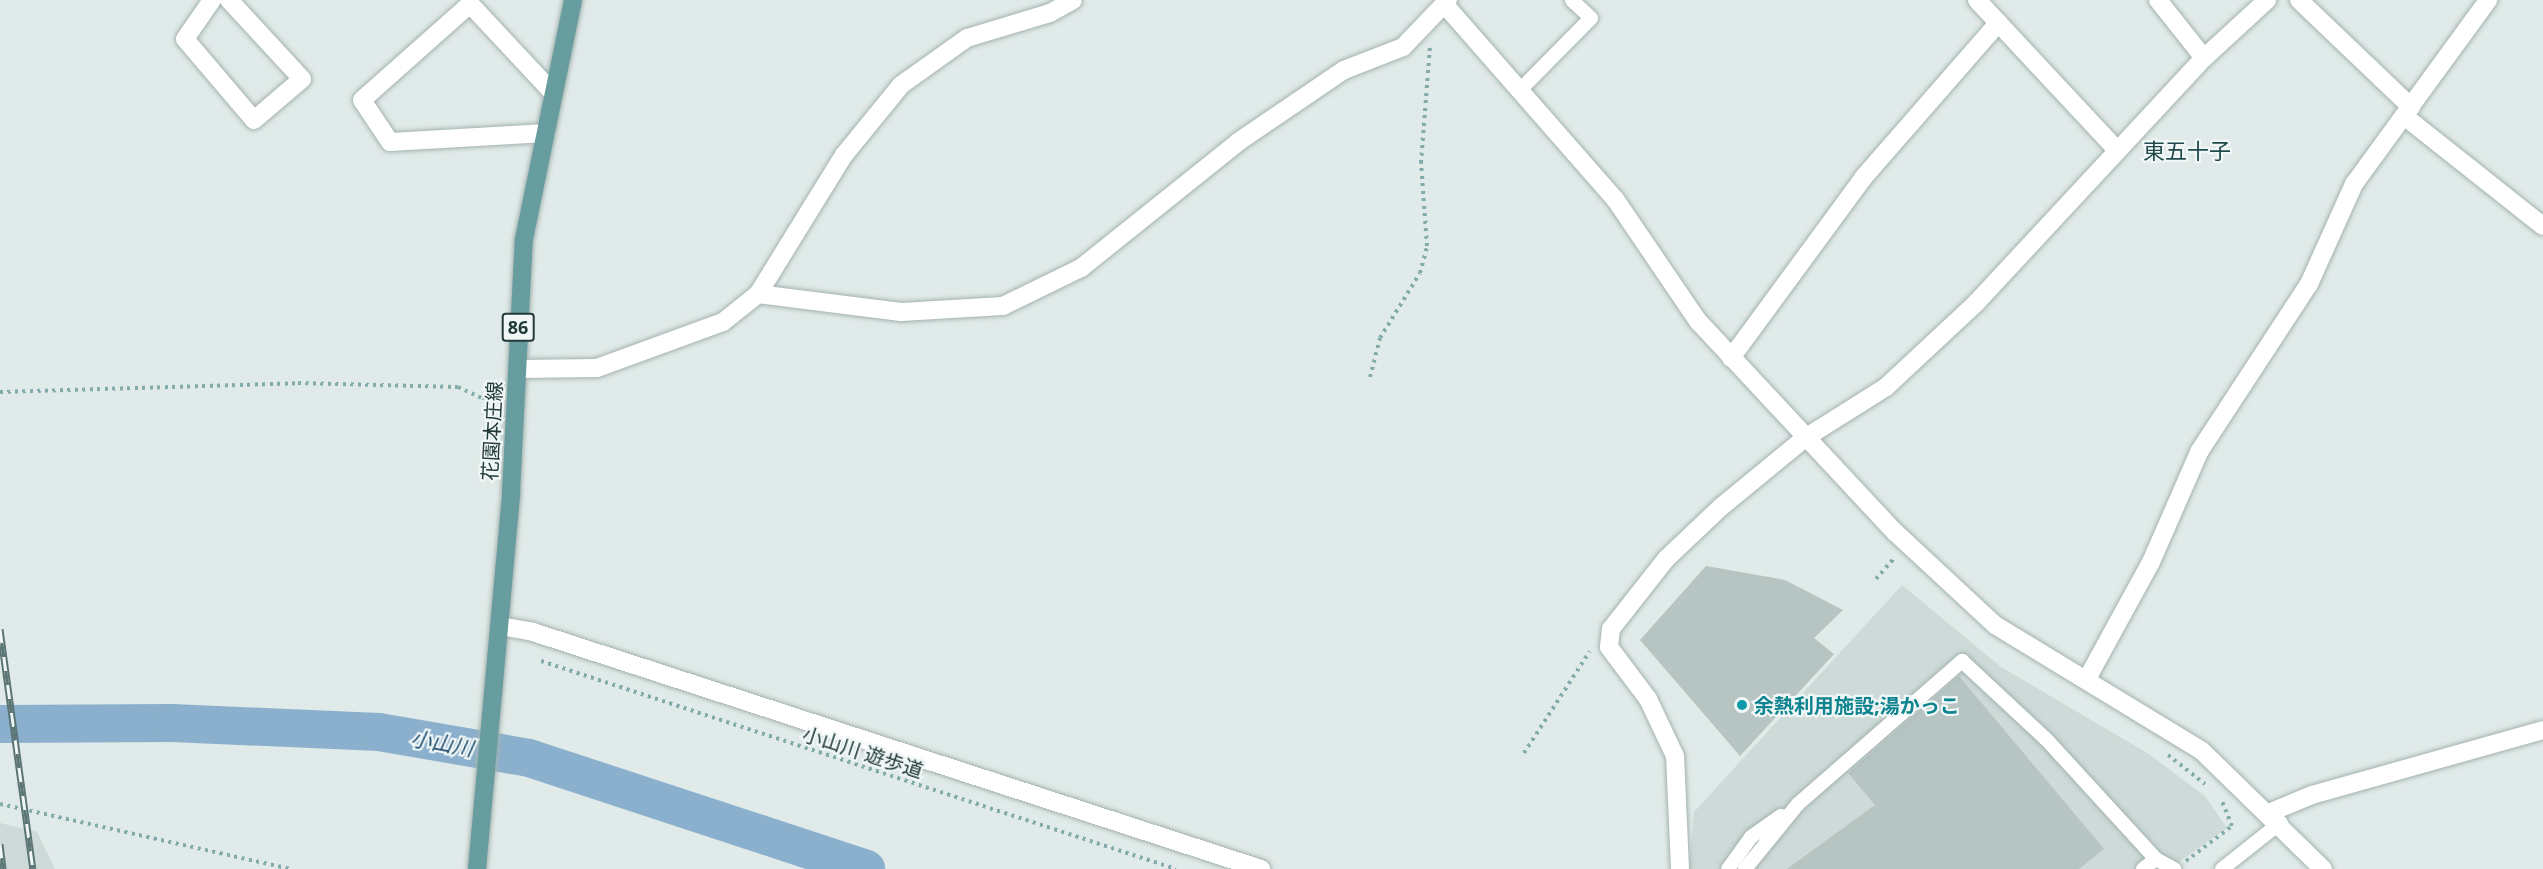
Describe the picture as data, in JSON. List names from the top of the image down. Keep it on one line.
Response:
{"streets":{"main road":["86","花園本庄線"],"path":["小山川 遊歩道"]},"districts":["東五十子"],"water":["小山川"],"places":["余熱利用施設;湯かっこ"]}
